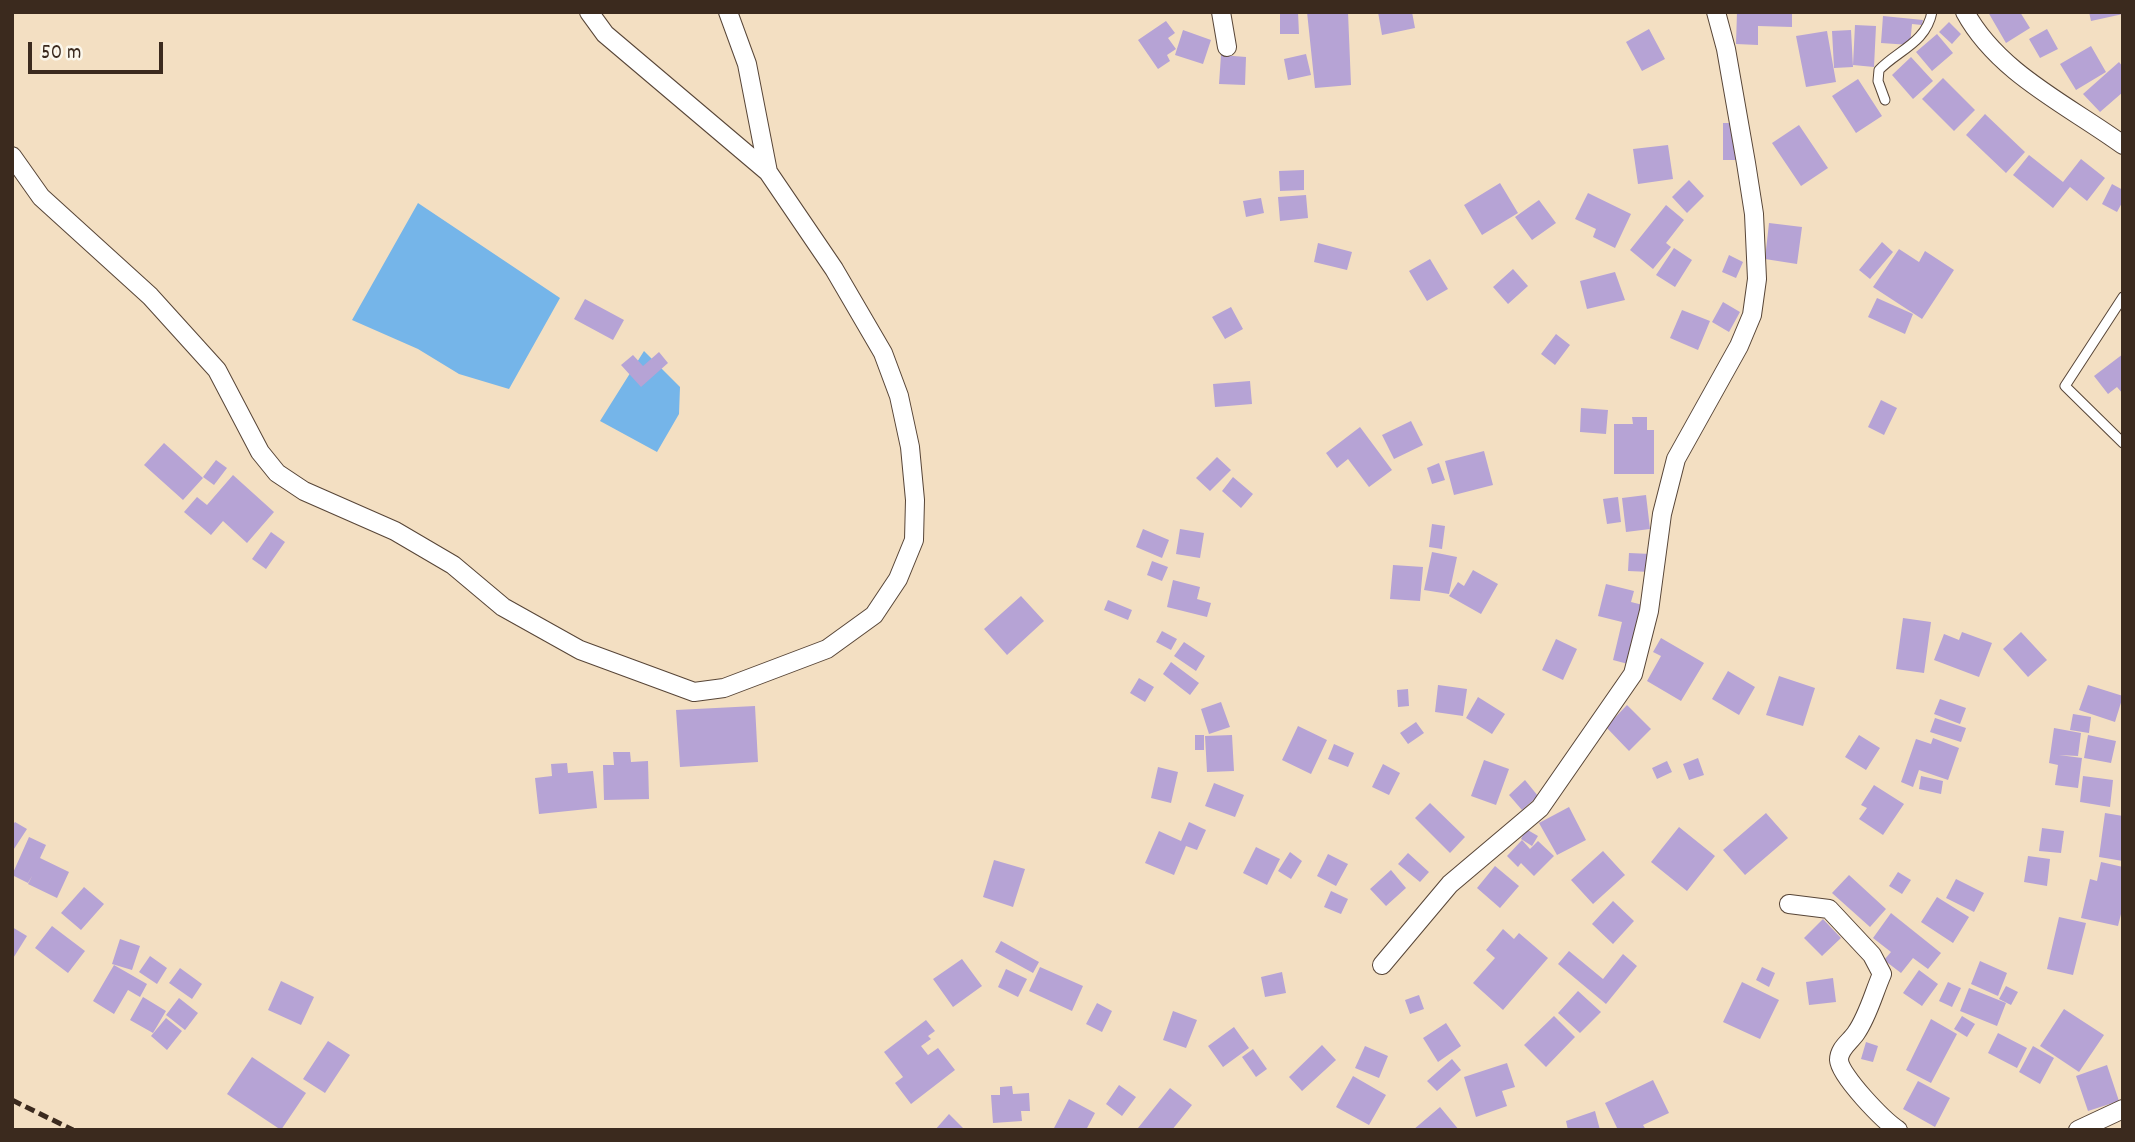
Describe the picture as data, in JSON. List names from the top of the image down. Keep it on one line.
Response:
{"scale_bar":"50 m"}
